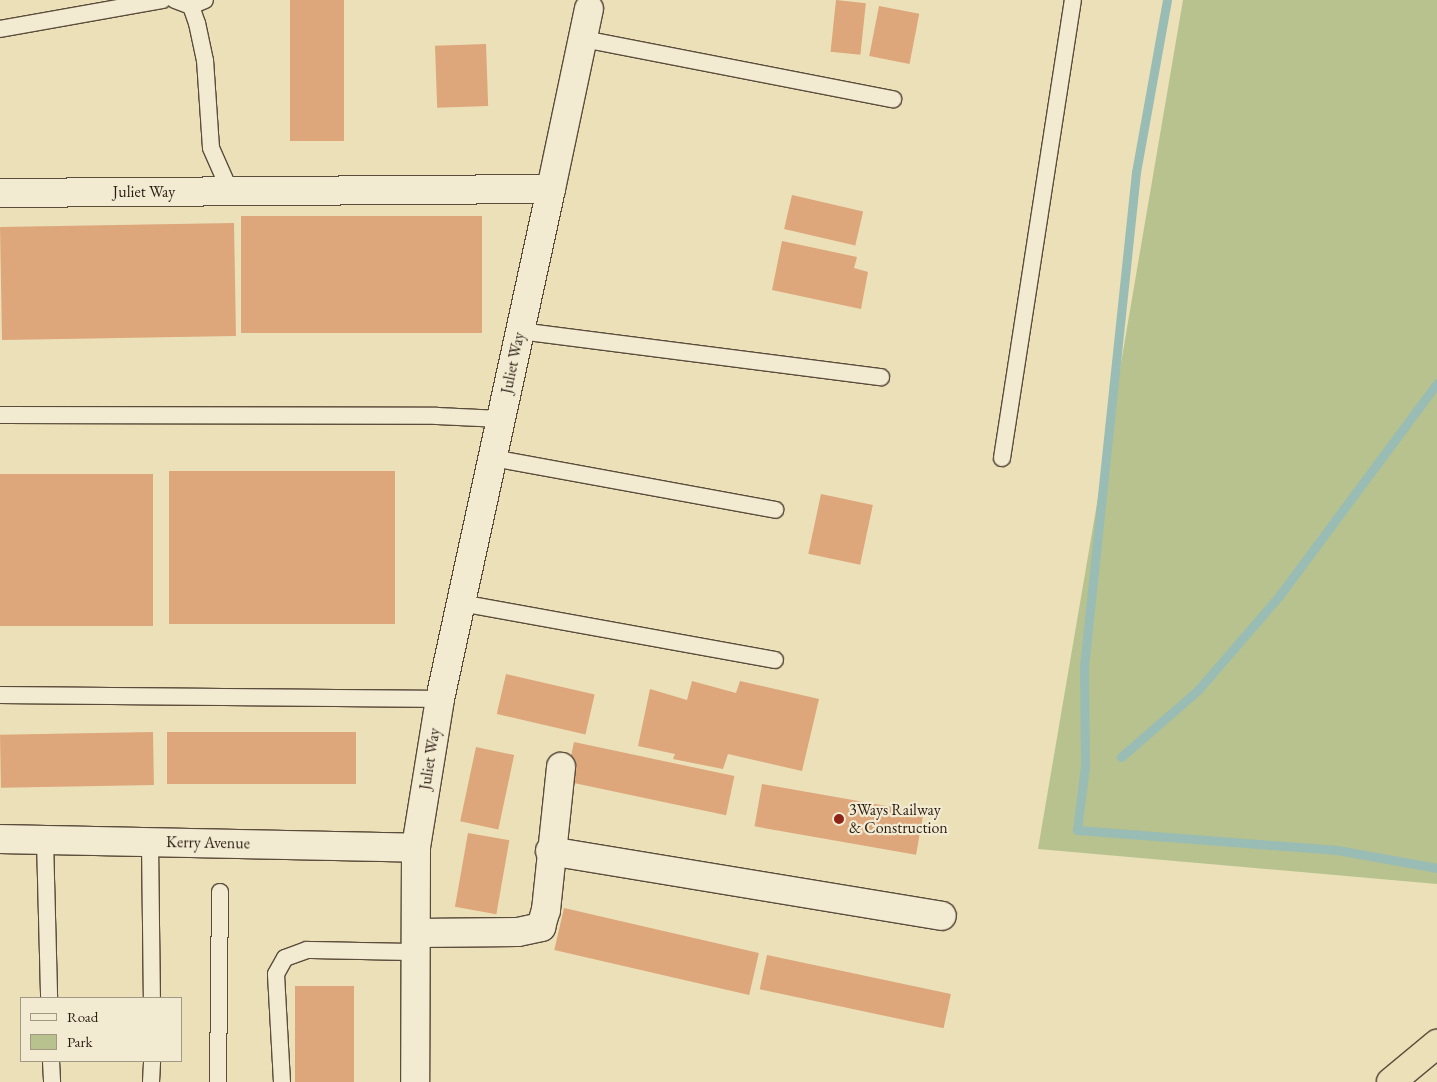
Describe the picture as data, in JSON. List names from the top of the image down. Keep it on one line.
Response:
{"streets":{"street":["Juliet Way","Kerry Avenue"]},"crossings":[["Juliet Way","Kerry Avenue"]],"places":["3Ways Railway & Construction"],"legend":["Road","Park"]}
